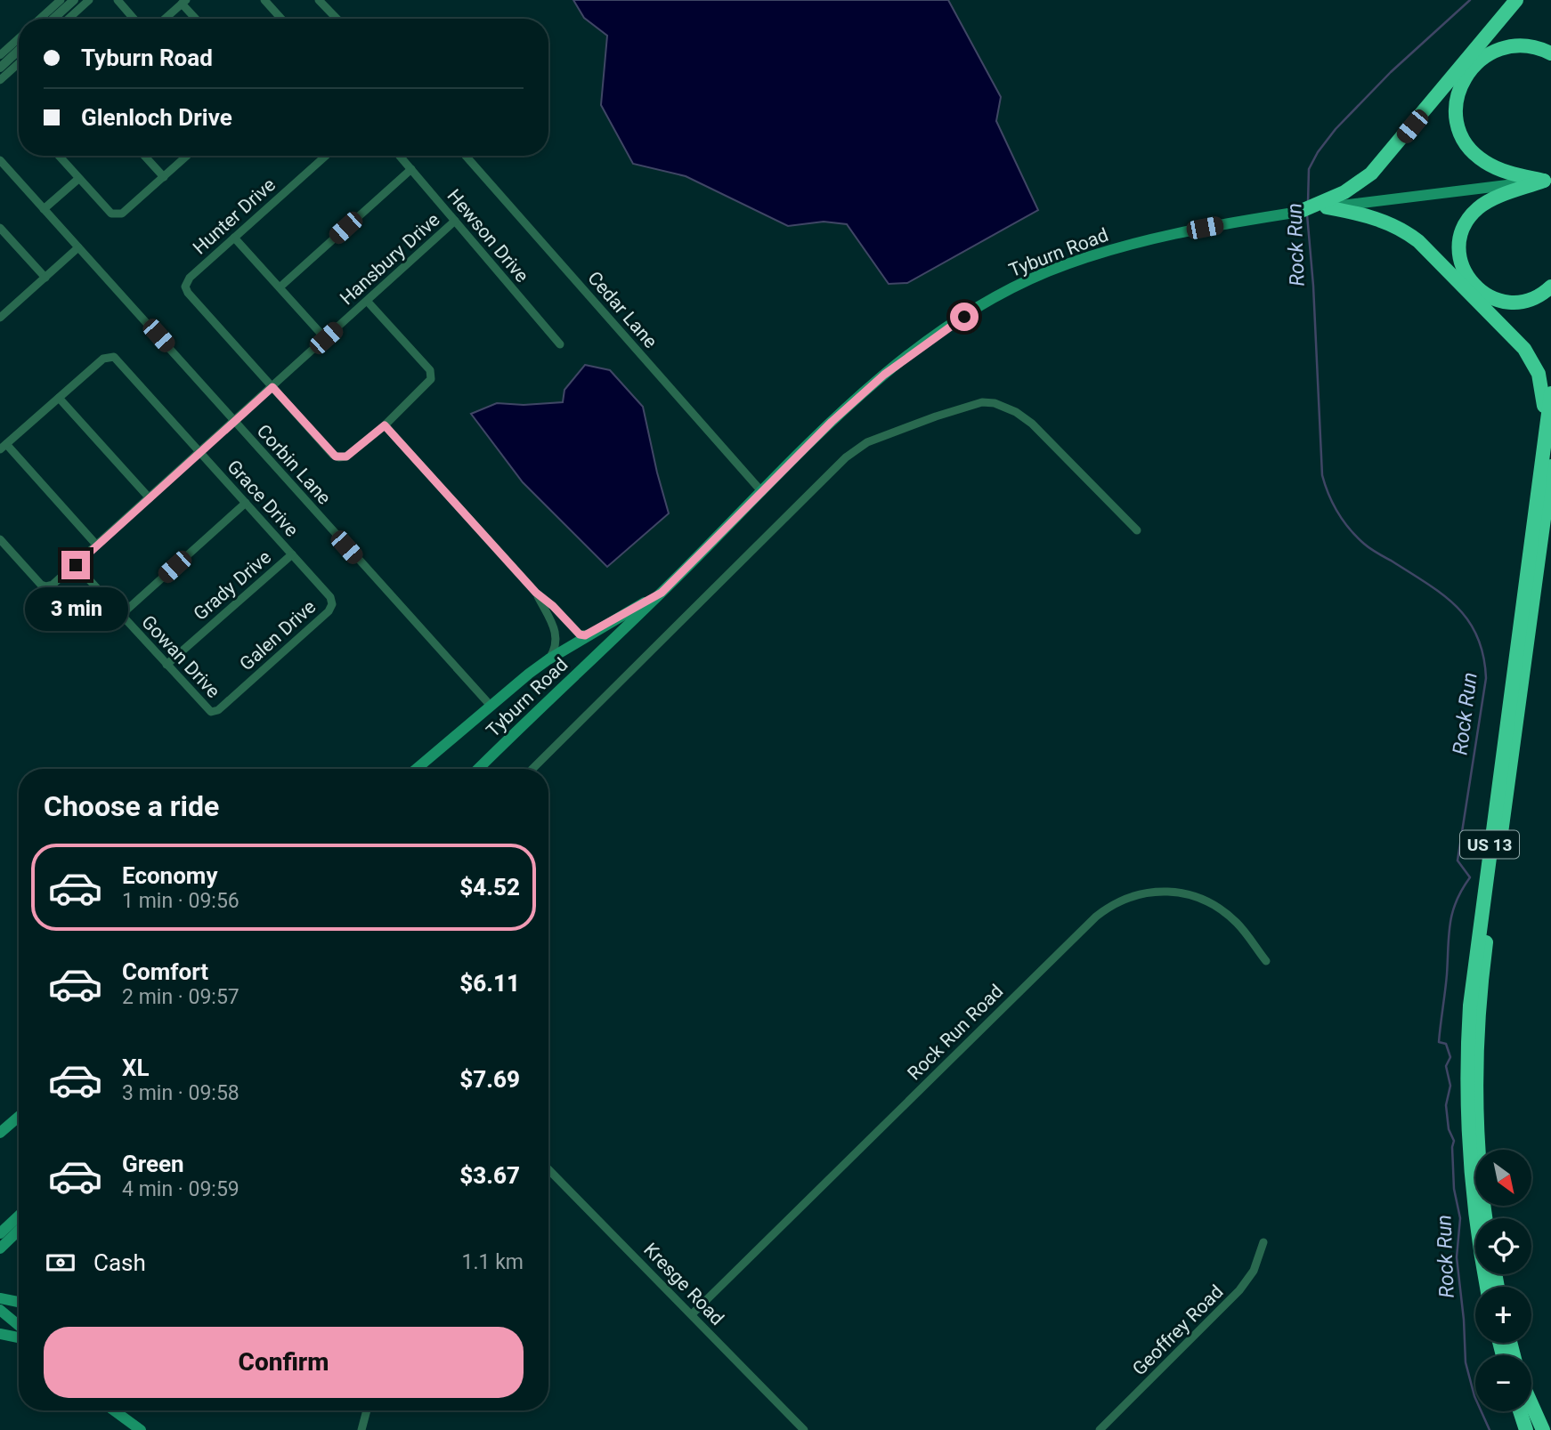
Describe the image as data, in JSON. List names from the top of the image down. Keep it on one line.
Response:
{"streets":{"highway":["US 13"],"main road":["Tyburn Road"],"street":["Hunter Drive","Hewson Drive","Hansbury Drive","Cedar Lane","Corbin Lane","Grace Drive","Grady Drive","Galen Drive","Gowan Drive","Rock Run Road","Kresge Road","Geoffrey Road"]},"crossings":[["Hunter Drive","Hansbury Drive"],["Hewson Drive","Hansbury Drive"],["Tyburn Road","Cedar Lane"],["Hansbury Drive","Corbin Lane"],["Hansbury Drive","Grace Drive"],["Hansbury Drive","Gowan Drive"],["Grace Drive","Grady Drive"],["Grace Drive","Galen Drive"],["Grady Drive","Gowan Drive"],["Galen Drive","Gowan Drive"],["Rock Run Road","Kresge Road"]],"water":["Rock Run"],"north":"bottom right","page":{"banner":["Tyburn Road","Glenloch Drive"],"bubble":"3 min","heading":"Choose a ride","list":[{"name":"Economy","note":"1 min · 09:56","value":"$4.52"},{"name":"Comfort","note":"2 min · 09:57","value":"$6.11"},{"name":"XL","note":"3 min · 09:58","value":"$7.69"},{"name":"Green","note":"4 min · 09:59","value":"$3.67"}],"map_buttons":["+","−"],"pay":["Cash","1.1 km"],"buttons":"Confirm"}}
